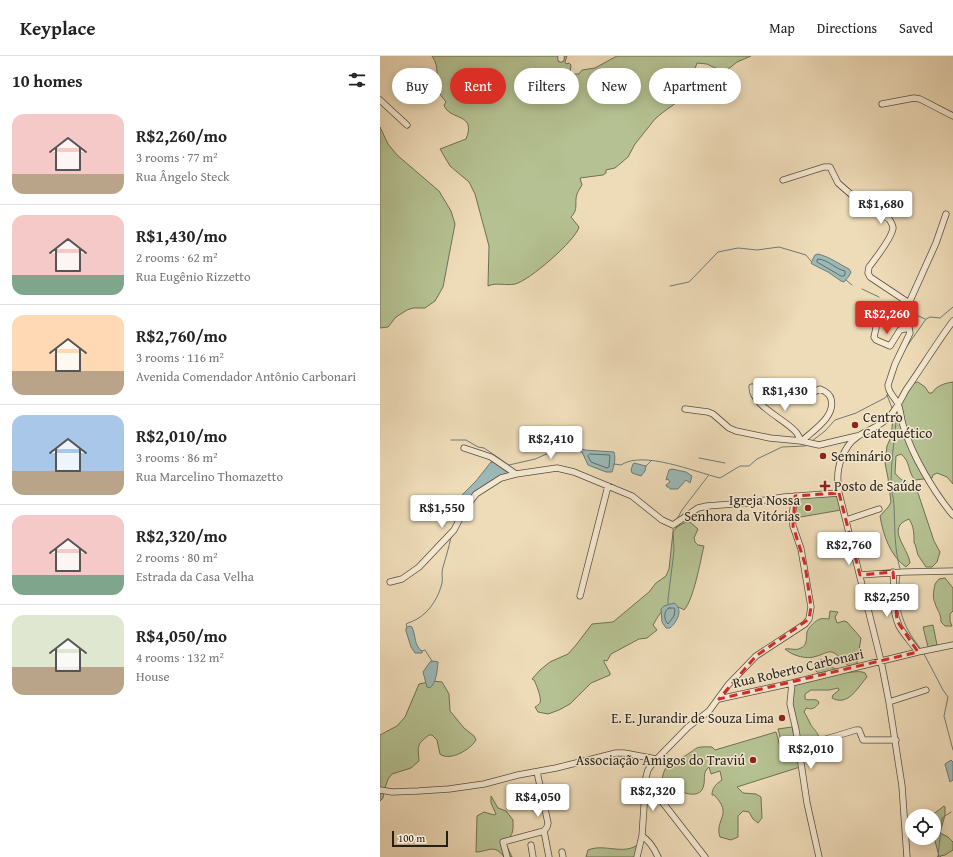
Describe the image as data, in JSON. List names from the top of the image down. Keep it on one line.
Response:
{"streets":{"street":["Rua Roberto Carbonari"]},"places":{"other":["Centro Catequético","Seminário","Igreja Nossa Senhora da Vitórias","E. E. Jurandir de Souza Lima","Associação Amigos do Traviú"],"health":["Posto de Saúde"]},"scale_bar":"100 m","page":{"header":"Keyplace","nav":["Map","Directions","Saved"],"heading":"10 homes","chip":["Buy","Rent","Filters","New","Apartment"],"list":[{"name":"R$2,260/mo","note":"3 rooms · 77 m² · Rua Ângelo Steck"},{"name":"R$1,430/mo","note":"2 rooms · 62 m² · Rua Eugênio Rizzetto"},{"name":"R$2,760/mo","note":"3 rooms · 116 m² · Avenida Comendador Antônio Carbonari"},{"name":"R$2,010/mo","note":"3 rooms · 86 m² · Rua Marcelino Thomazetto"},{"name":"R$2,320/mo","note":"2 rooms · 80 m² · Estrada da Casa Velha"},{"name":"R$4,050/mo","note":"4 rooms · 132 m² · House"}],"price":["R$1,680","R$2,260","R$1,430","R$2,410","R$1,550","R$2,760","R$2,250","R$2,010","R$2,320","R$4,050"],"scale":"100 m"}}
